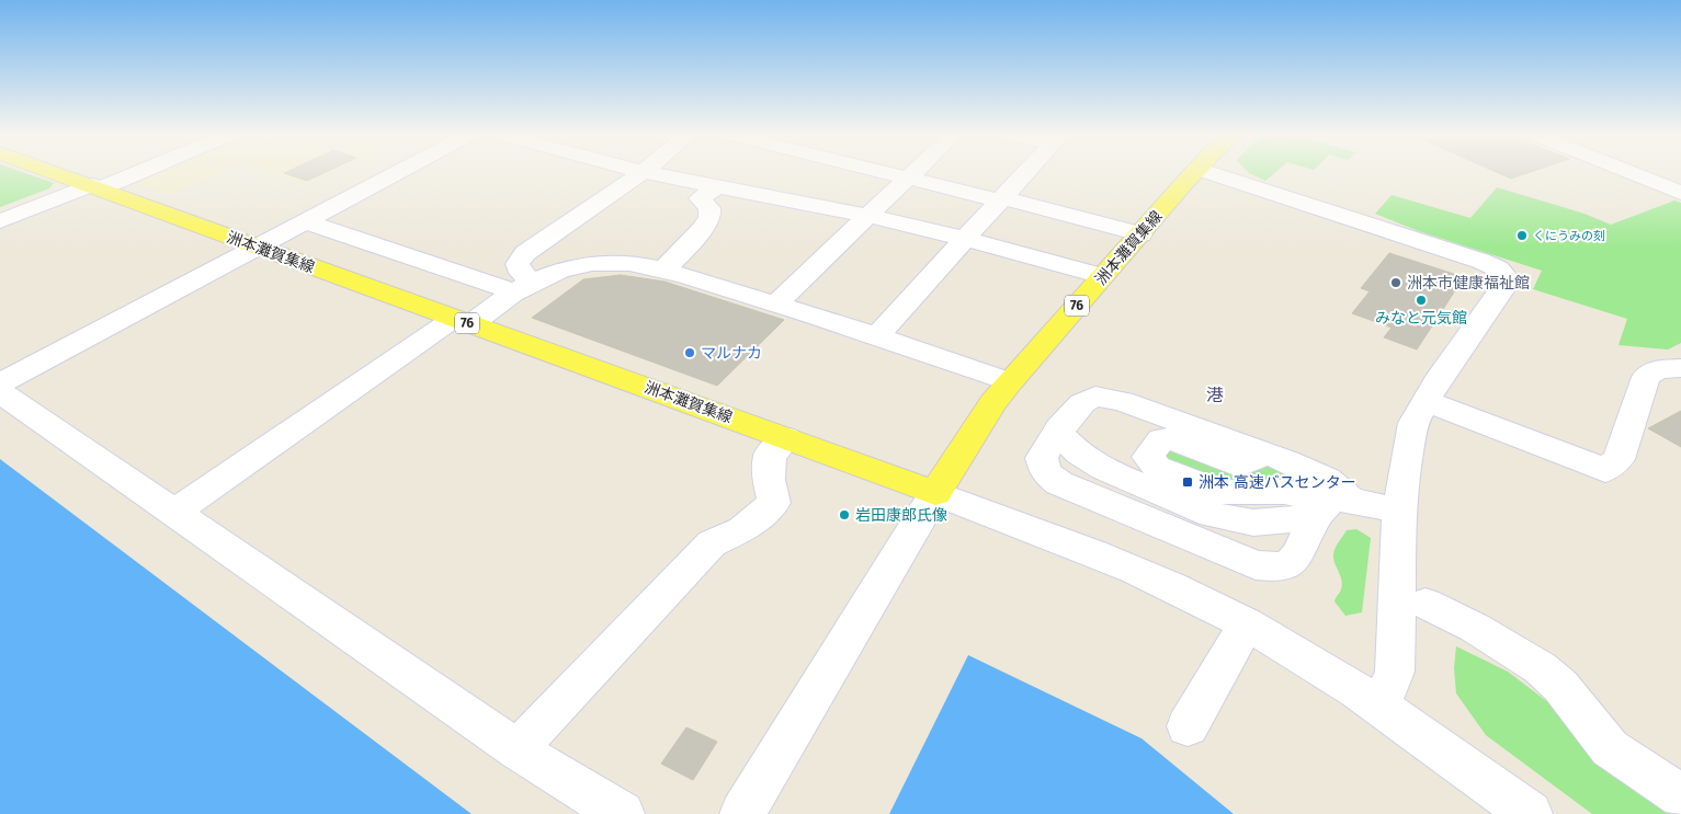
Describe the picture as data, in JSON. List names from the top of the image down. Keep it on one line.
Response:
{"streets":{"main road":["洲本灘賀集線","76"]},"districts":["港"],"places":{"other":["くにうみの刻","洲本市健康福祉館","みなと元気館","マルナカ","岩田康郎氏像"],"transit":["洲本 高速バスセンター"]}}
